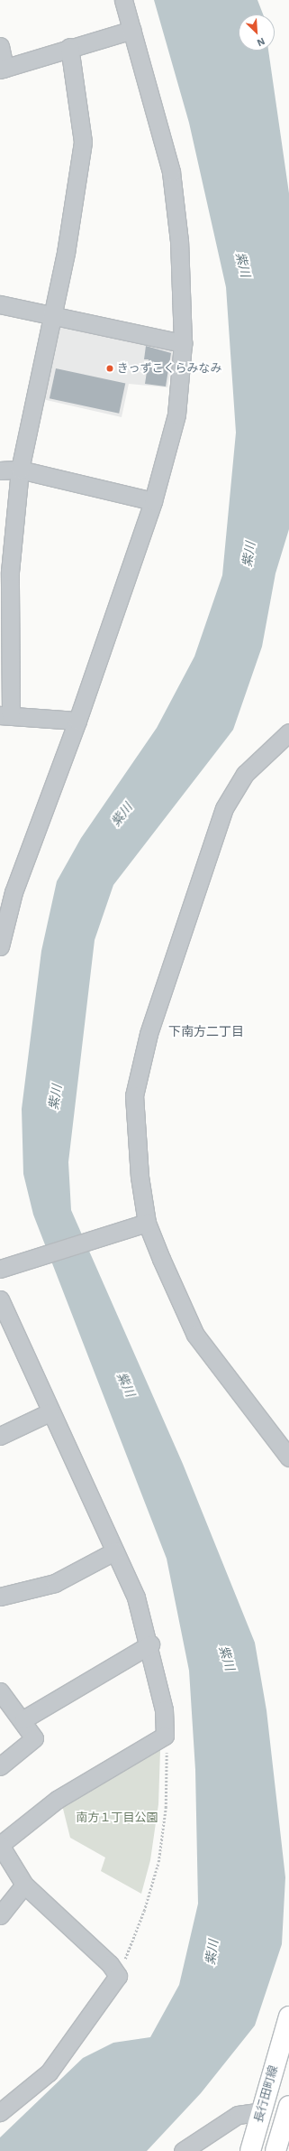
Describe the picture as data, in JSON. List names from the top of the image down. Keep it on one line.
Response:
{"streets":{"main road":["長行田町線"]},"districts":["下南方二丁目"],"water":["紫川"],"parks":["南方１丁目公園"],"places":["きっずこくらみなみ"],"north":"bottom right"}
